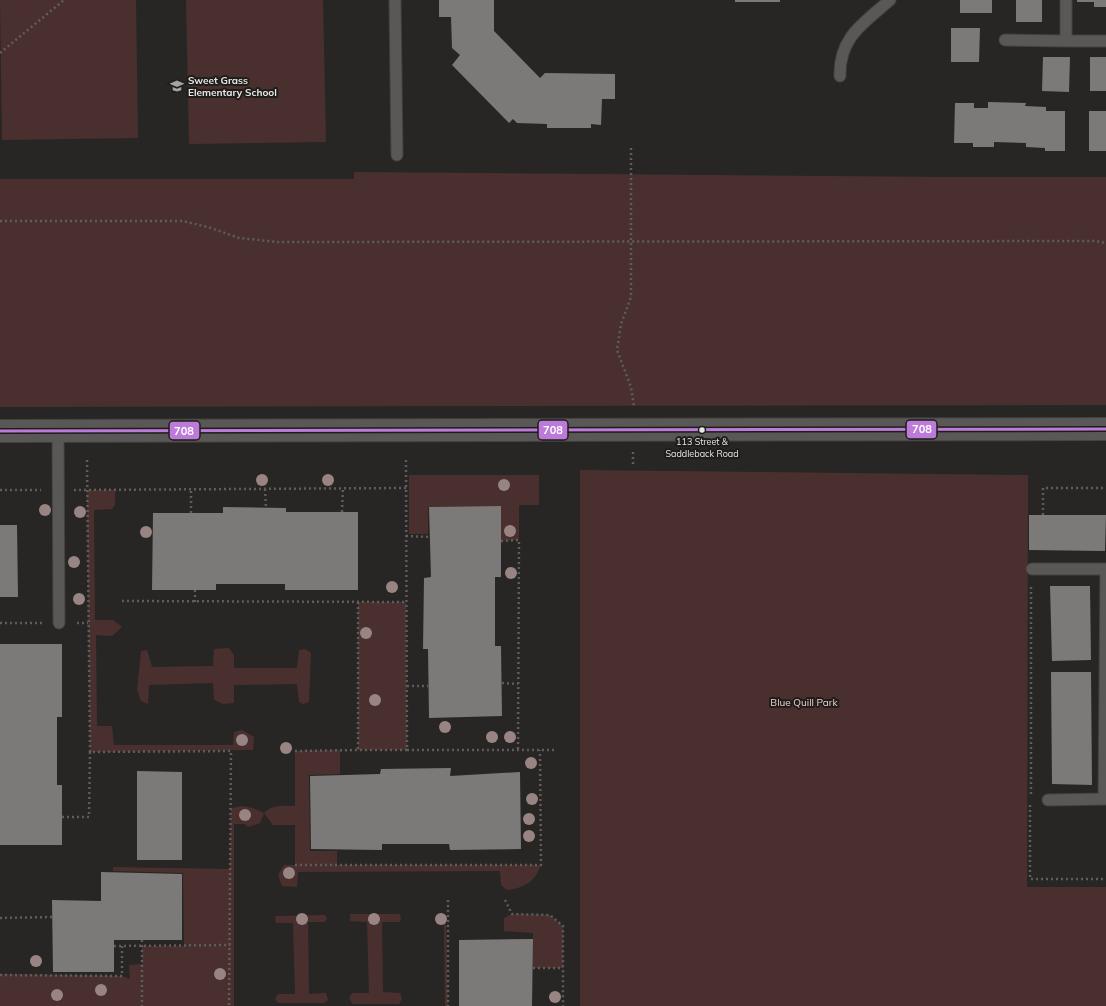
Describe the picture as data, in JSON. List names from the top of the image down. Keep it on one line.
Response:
{"parks":["Blue Quill Park"],"places":{"school or university":["Sweet Grass Elementary School"],"other":["113 Street & Saddleback Road"]},"lines":["transit line 708"]}
